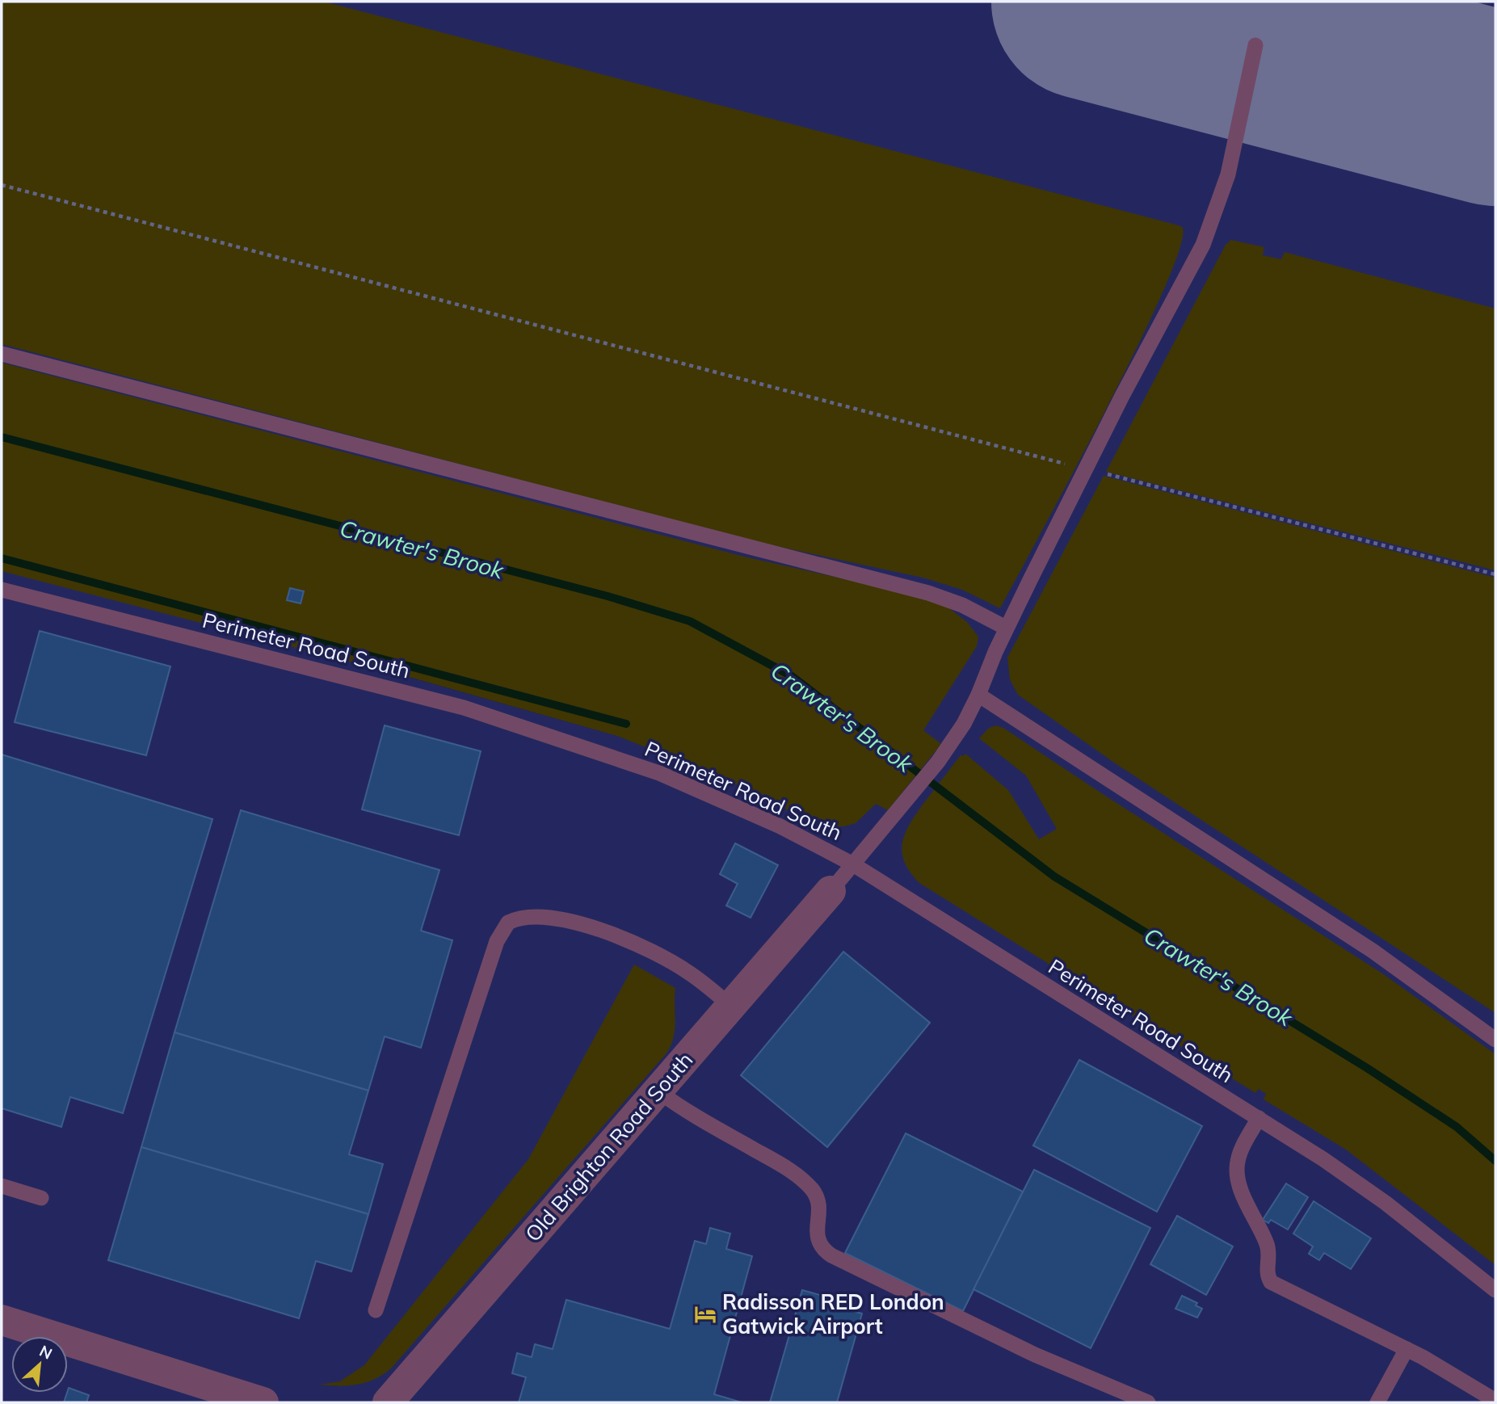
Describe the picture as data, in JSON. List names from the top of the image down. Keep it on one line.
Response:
{"streets":{"street":["Old Brighton Road South"],"lane":["Perimeter Road South"]},"water":["Crawter's Brook"],"places":{"hotel":["Radisson RED London Gatwick Airport"]},"north":"top right"}
